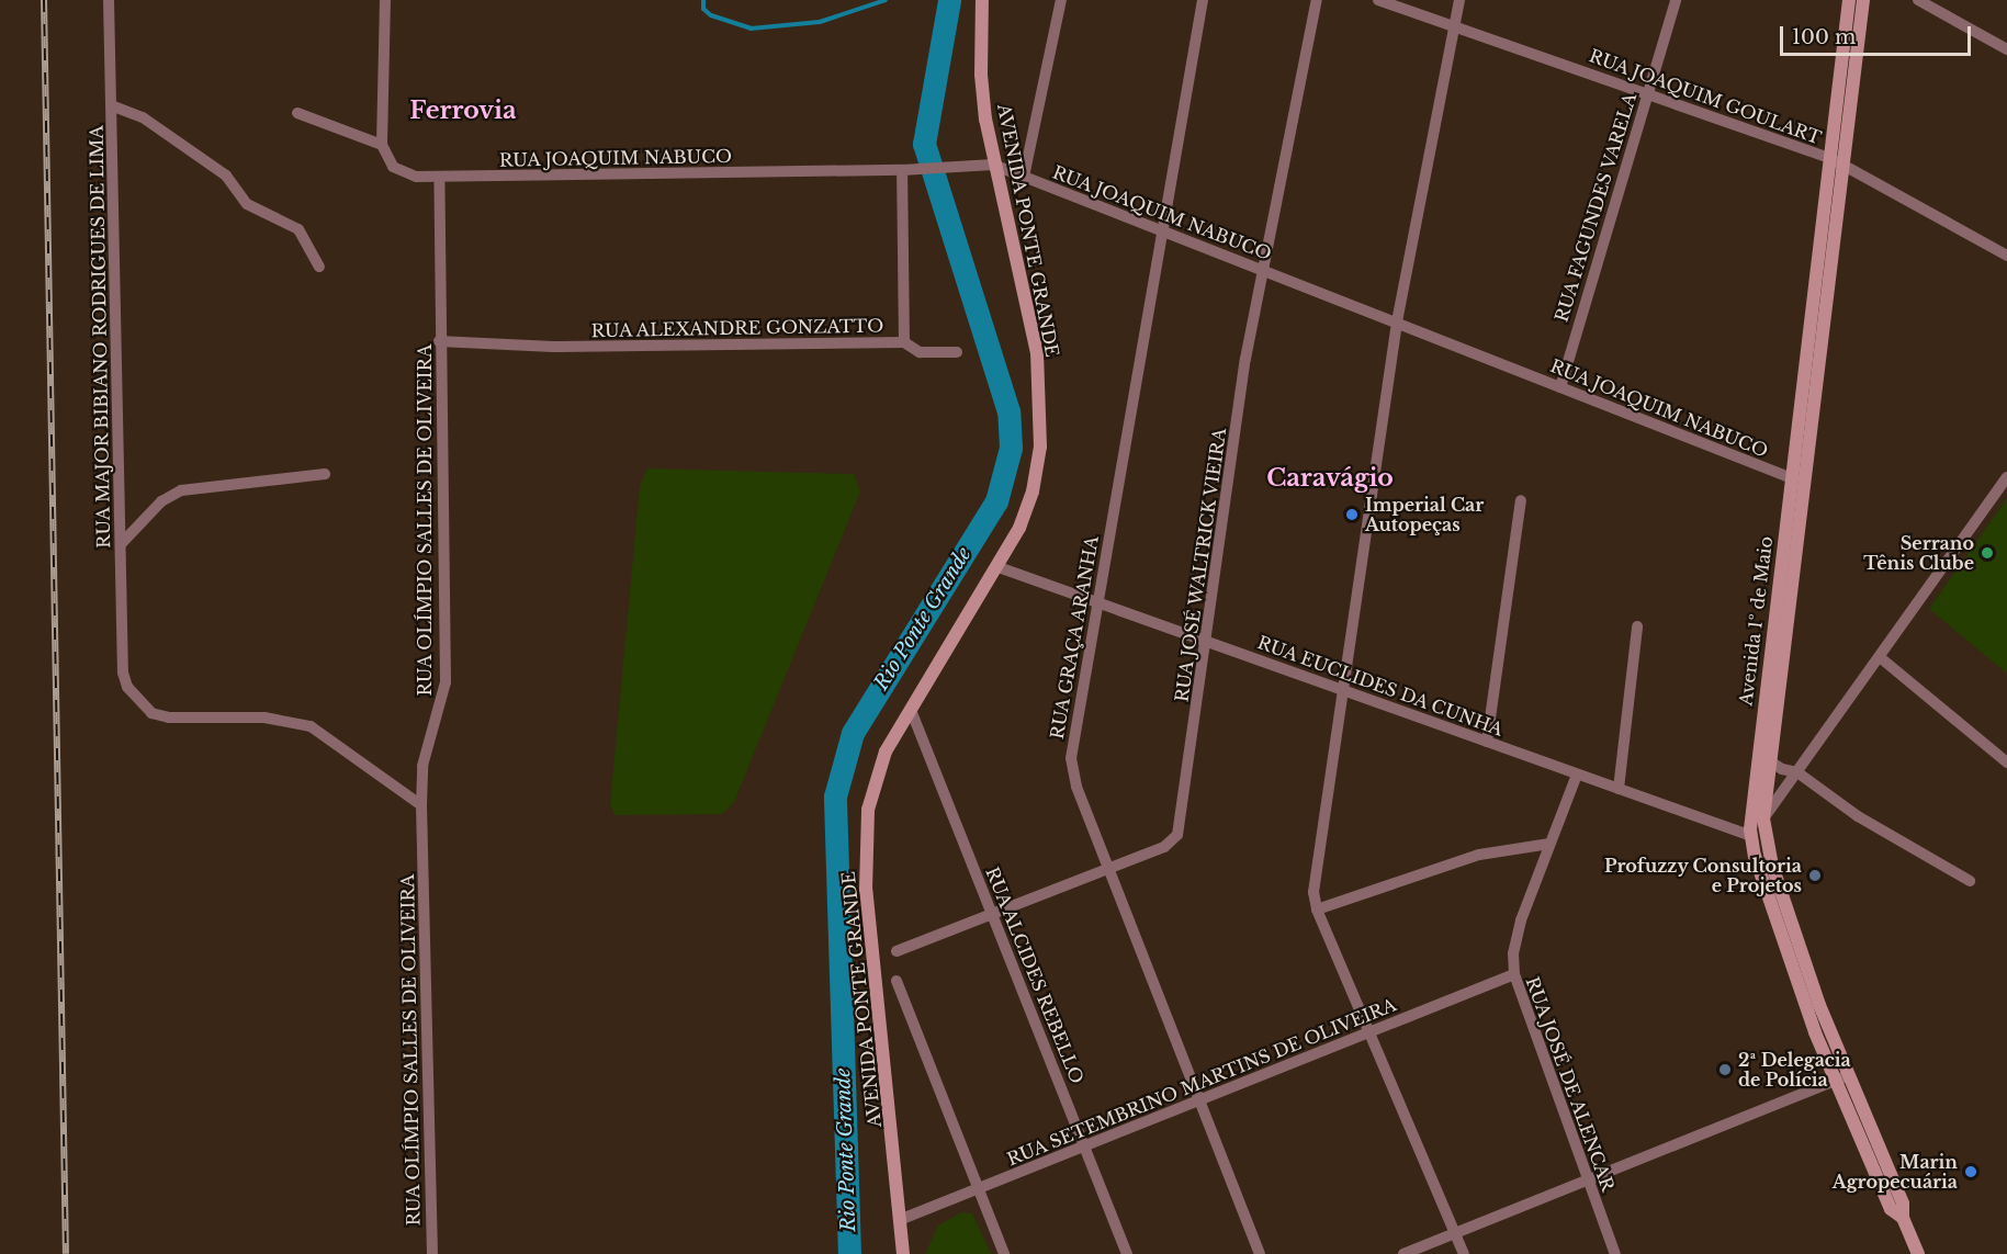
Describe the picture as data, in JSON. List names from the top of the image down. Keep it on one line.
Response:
{"streets":{"main road":["AVENIDA PONTE GRANDE","Avenida 1º de Maio"],"street":["RUA JOAQUIM GOULART","RUA JOAQUIM NABUCO","RUA FAGUNDES VARELA","RUA ALEXANDRE GONZATTO","RUA MAJOR BIBIANO RODRIGUES DE LIMA","RUA OLÍMPIO SALLES DE OLIVEIRA","RUA JOSÉ WALTRICK VIEIRA","RUA GRAÇA ARANHA","RUA EUCLIDES DA CUNHA","RUA ALCIDES REBELLO","RUA SETEMBRINO MARTINS DE OLIVEIRA","RUA JOSÉ DE ALENCAR"]},"crossings":[["RUA JOAQUIM GOULART","RUA FAGUNDES VARELA"],["RUA JOAQUIM GOULART","Avenida 1º de Maio"],["RUA JOAQUIM NABUCO","RUA FAGUNDES VARELA"],["RUA JOAQUIM NABUCO","AVENIDA PONTE GRANDE"],["RUA JOAQUIM NABUCO","RUA ALEXANDRE GONZATTO"],["RUA JOAQUIM NABUCO","RUA OLÍMPIO SALLES DE OLIVEIRA"],["RUA JOAQUIM NABUCO","RUA JOSÉ WALTRICK VIEIRA"],["RUA JOAQUIM NABUCO","Avenida 1º de Maio"],["RUA JOAQUIM NABUCO","RUA GRAÇA ARANHA"],["AVENIDA PONTE GRANDE","RUA EUCLIDES DA CUNHA"],["AVENIDA PONTE GRANDE","RUA ALCIDES REBELLO"],["AVENIDA PONTE GRANDE","RUA SETEMBRINO MARTINS DE OLIVEIRA"],["RUA ALEXANDRE GONZATTO","RUA OLÍMPIO SALLES DE OLIVEIRA"],["RUA MAJOR BIBIANO RODRIGUES DE LIMA","RUA OLÍMPIO SALLES DE OLIVEIRA"],["RUA JOSÉ WALTRICK VIEIRA","RUA GRAÇA ARANHA"],["RUA JOSÉ WALTRICK VIEIRA","RUA EUCLIDES DA CUNHA"],["RUA JOSÉ WALTRICK VIEIRA","RUA ALCIDES REBELLO"],["Avenida 1º de Maio","RUA EUCLIDES DA CUNHA"],["RUA GRAÇA ARANHA","RUA EUCLIDES DA CUNHA"],["RUA GRAÇA ARANHA","RUA SETEMBRINO MARTINS DE OLIVEIRA"],["RUA EUCLIDES DA CUNHA","RUA JOSÉ DE ALENCAR"],["RUA ALCIDES REBELLO","RUA SETEMBRINO MARTINS DE OLIVEIRA"],["RUA SETEMBRINO MARTINS DE OLIVEIRA","RUA JOSÉ DE ALENCAR"]],"districts":["Ferrovia","Caravágio"],"water":["Rio Ponte Grande"],"places":["Imperial Car Autopeças","Serrano Tênis Clube","Profuzzy Consultoria e Projetos","2ª Delegacia de Polícia","Marin Agropecuária"],"scale_bar":"100 m"}
